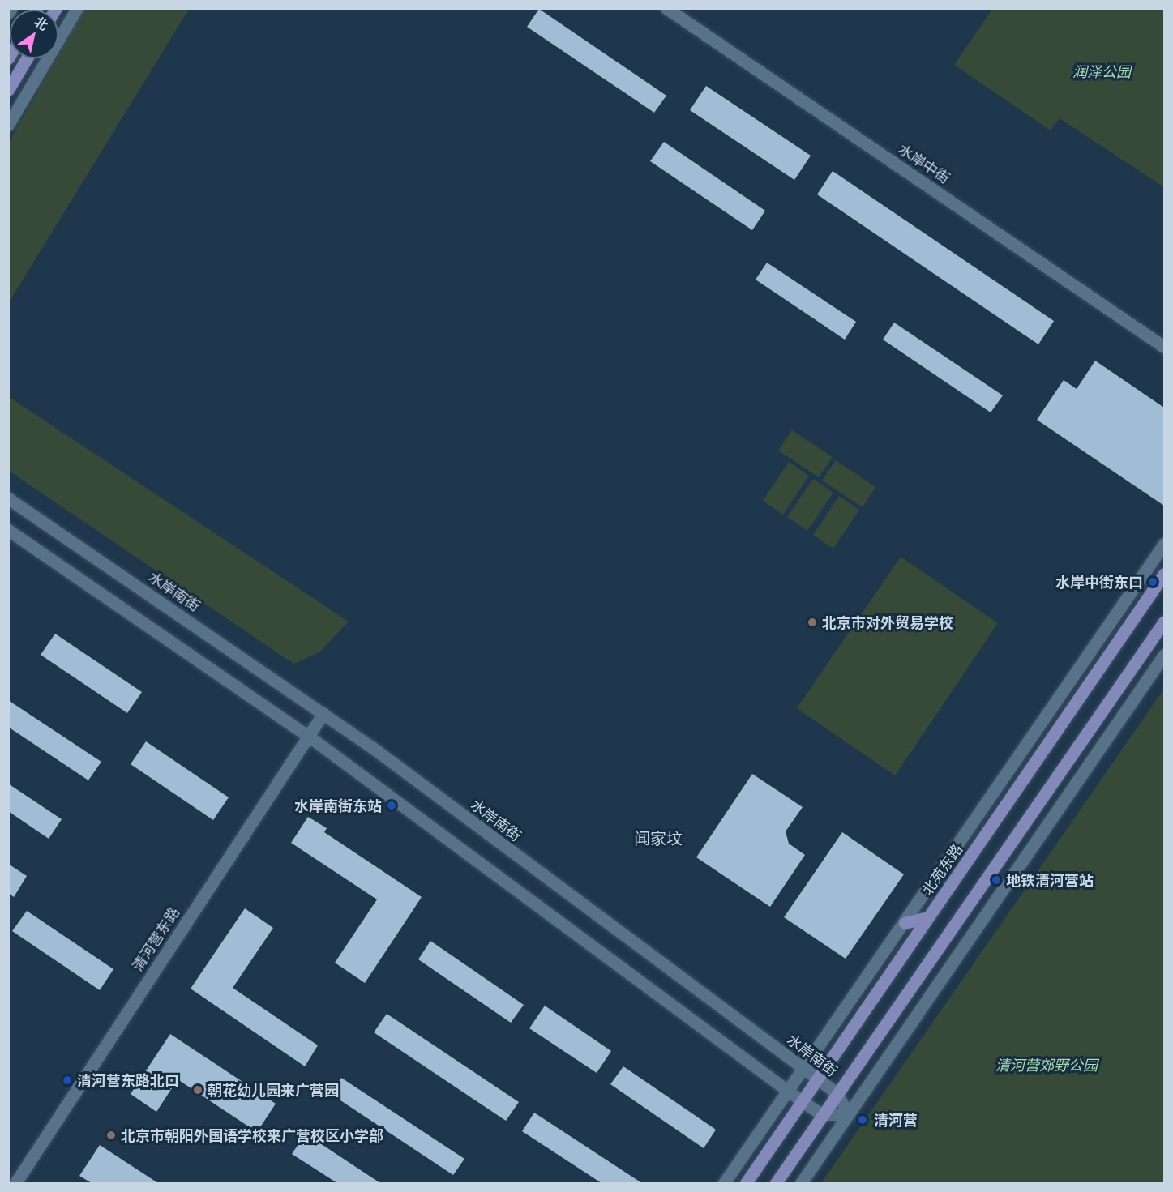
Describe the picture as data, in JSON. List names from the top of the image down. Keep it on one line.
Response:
{"streets":{"main road":["北苑东路"],"street":["水岸中街","水岸南街","清河营东路"]},"crossings":[["水岸南街","北苑东路"],["水岸南街","清河营东路"]],"districts":["闻家坟"],"parks":["润泽公园","清河营郊野公园"],"places":["水岸中街东口","北京市对外贸易学校","水岸南街东站","地铁清河营站","清河营东路北口","朝花幼儿园来广营园","清河营","北京市朝阳外国语学校来广营校区小学部"],"north":"top right"}
